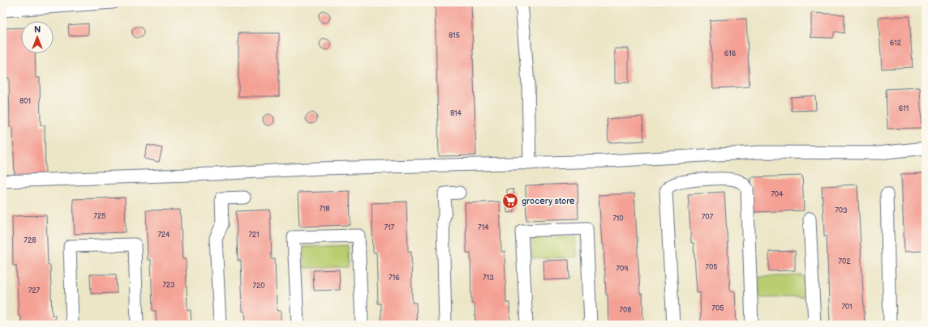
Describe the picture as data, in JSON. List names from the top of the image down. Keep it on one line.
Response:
{"places":{"supermarket":["grocery store"]},"house_numbers":["815","612","616","801","611","814","704","718","703","725","707","710","717","714","724","721","728","702","705","709","716","713","723","720","727","701","705","708"],"north":"top"}
